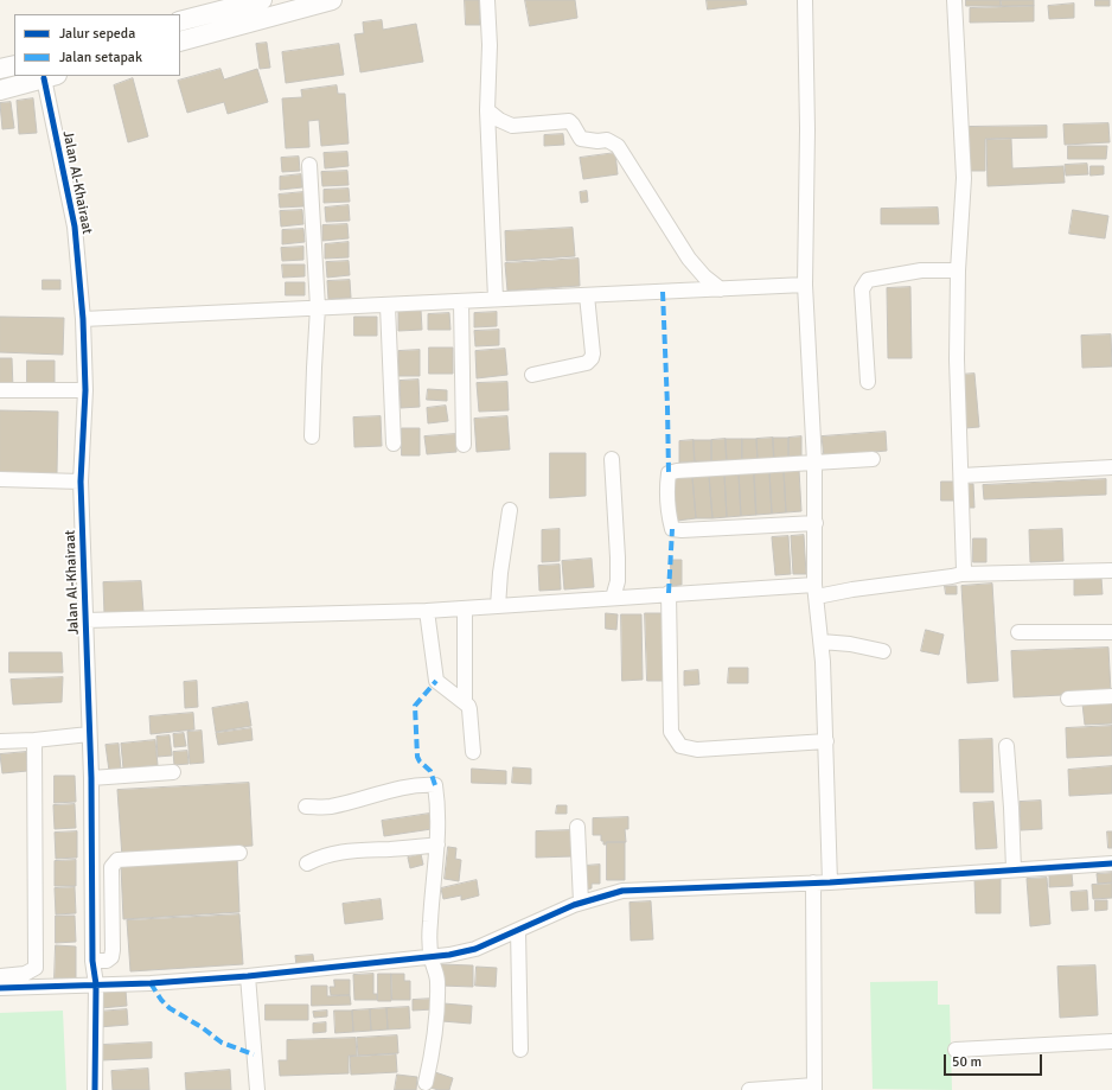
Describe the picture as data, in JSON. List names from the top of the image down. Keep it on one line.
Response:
{"streets":{"street":["Jalan Al-Khairaat"]},"legend":["Jalur sepeda","Jalan setapak"],"scale_bar":"50 m"}
